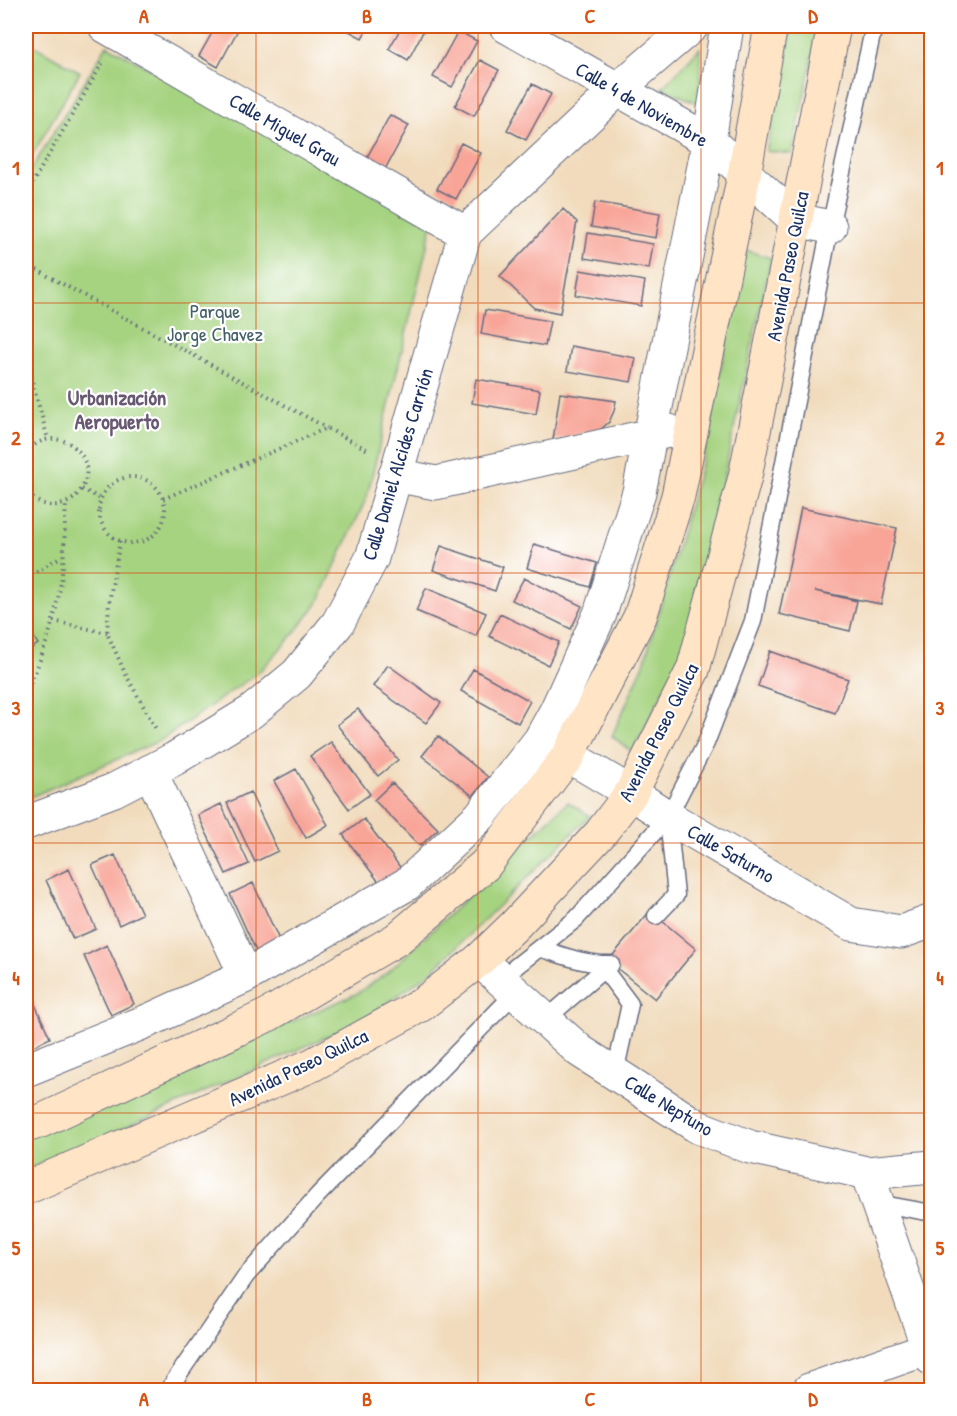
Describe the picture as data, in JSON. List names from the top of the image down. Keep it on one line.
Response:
{"streets":{"main road":["Avenida Paseo Quilca"],"street":["Calle 4 de Noviembre","Calle Miguel Grau","Calle Daniel Alcides Carrión","Calle Saturno","Calle Neptuno"]},"crossings":[["Calle 4 de Noviembre","Avenida Paseo Quilca"],["Calle Miguel Grau","Calle Daniel Alcides Carrión"],["Avenida Paseo Quilca","Calle Saturno"],["Avenida Paseo Quilca","Calle Neptuno"]],"districts":["Urbanización Aeropuerto"],"parks":["Parque Jorge Chavez"],"grid":{"columns":["A","B","C","D"],"rows":["1","2","3","4","5"]}}
